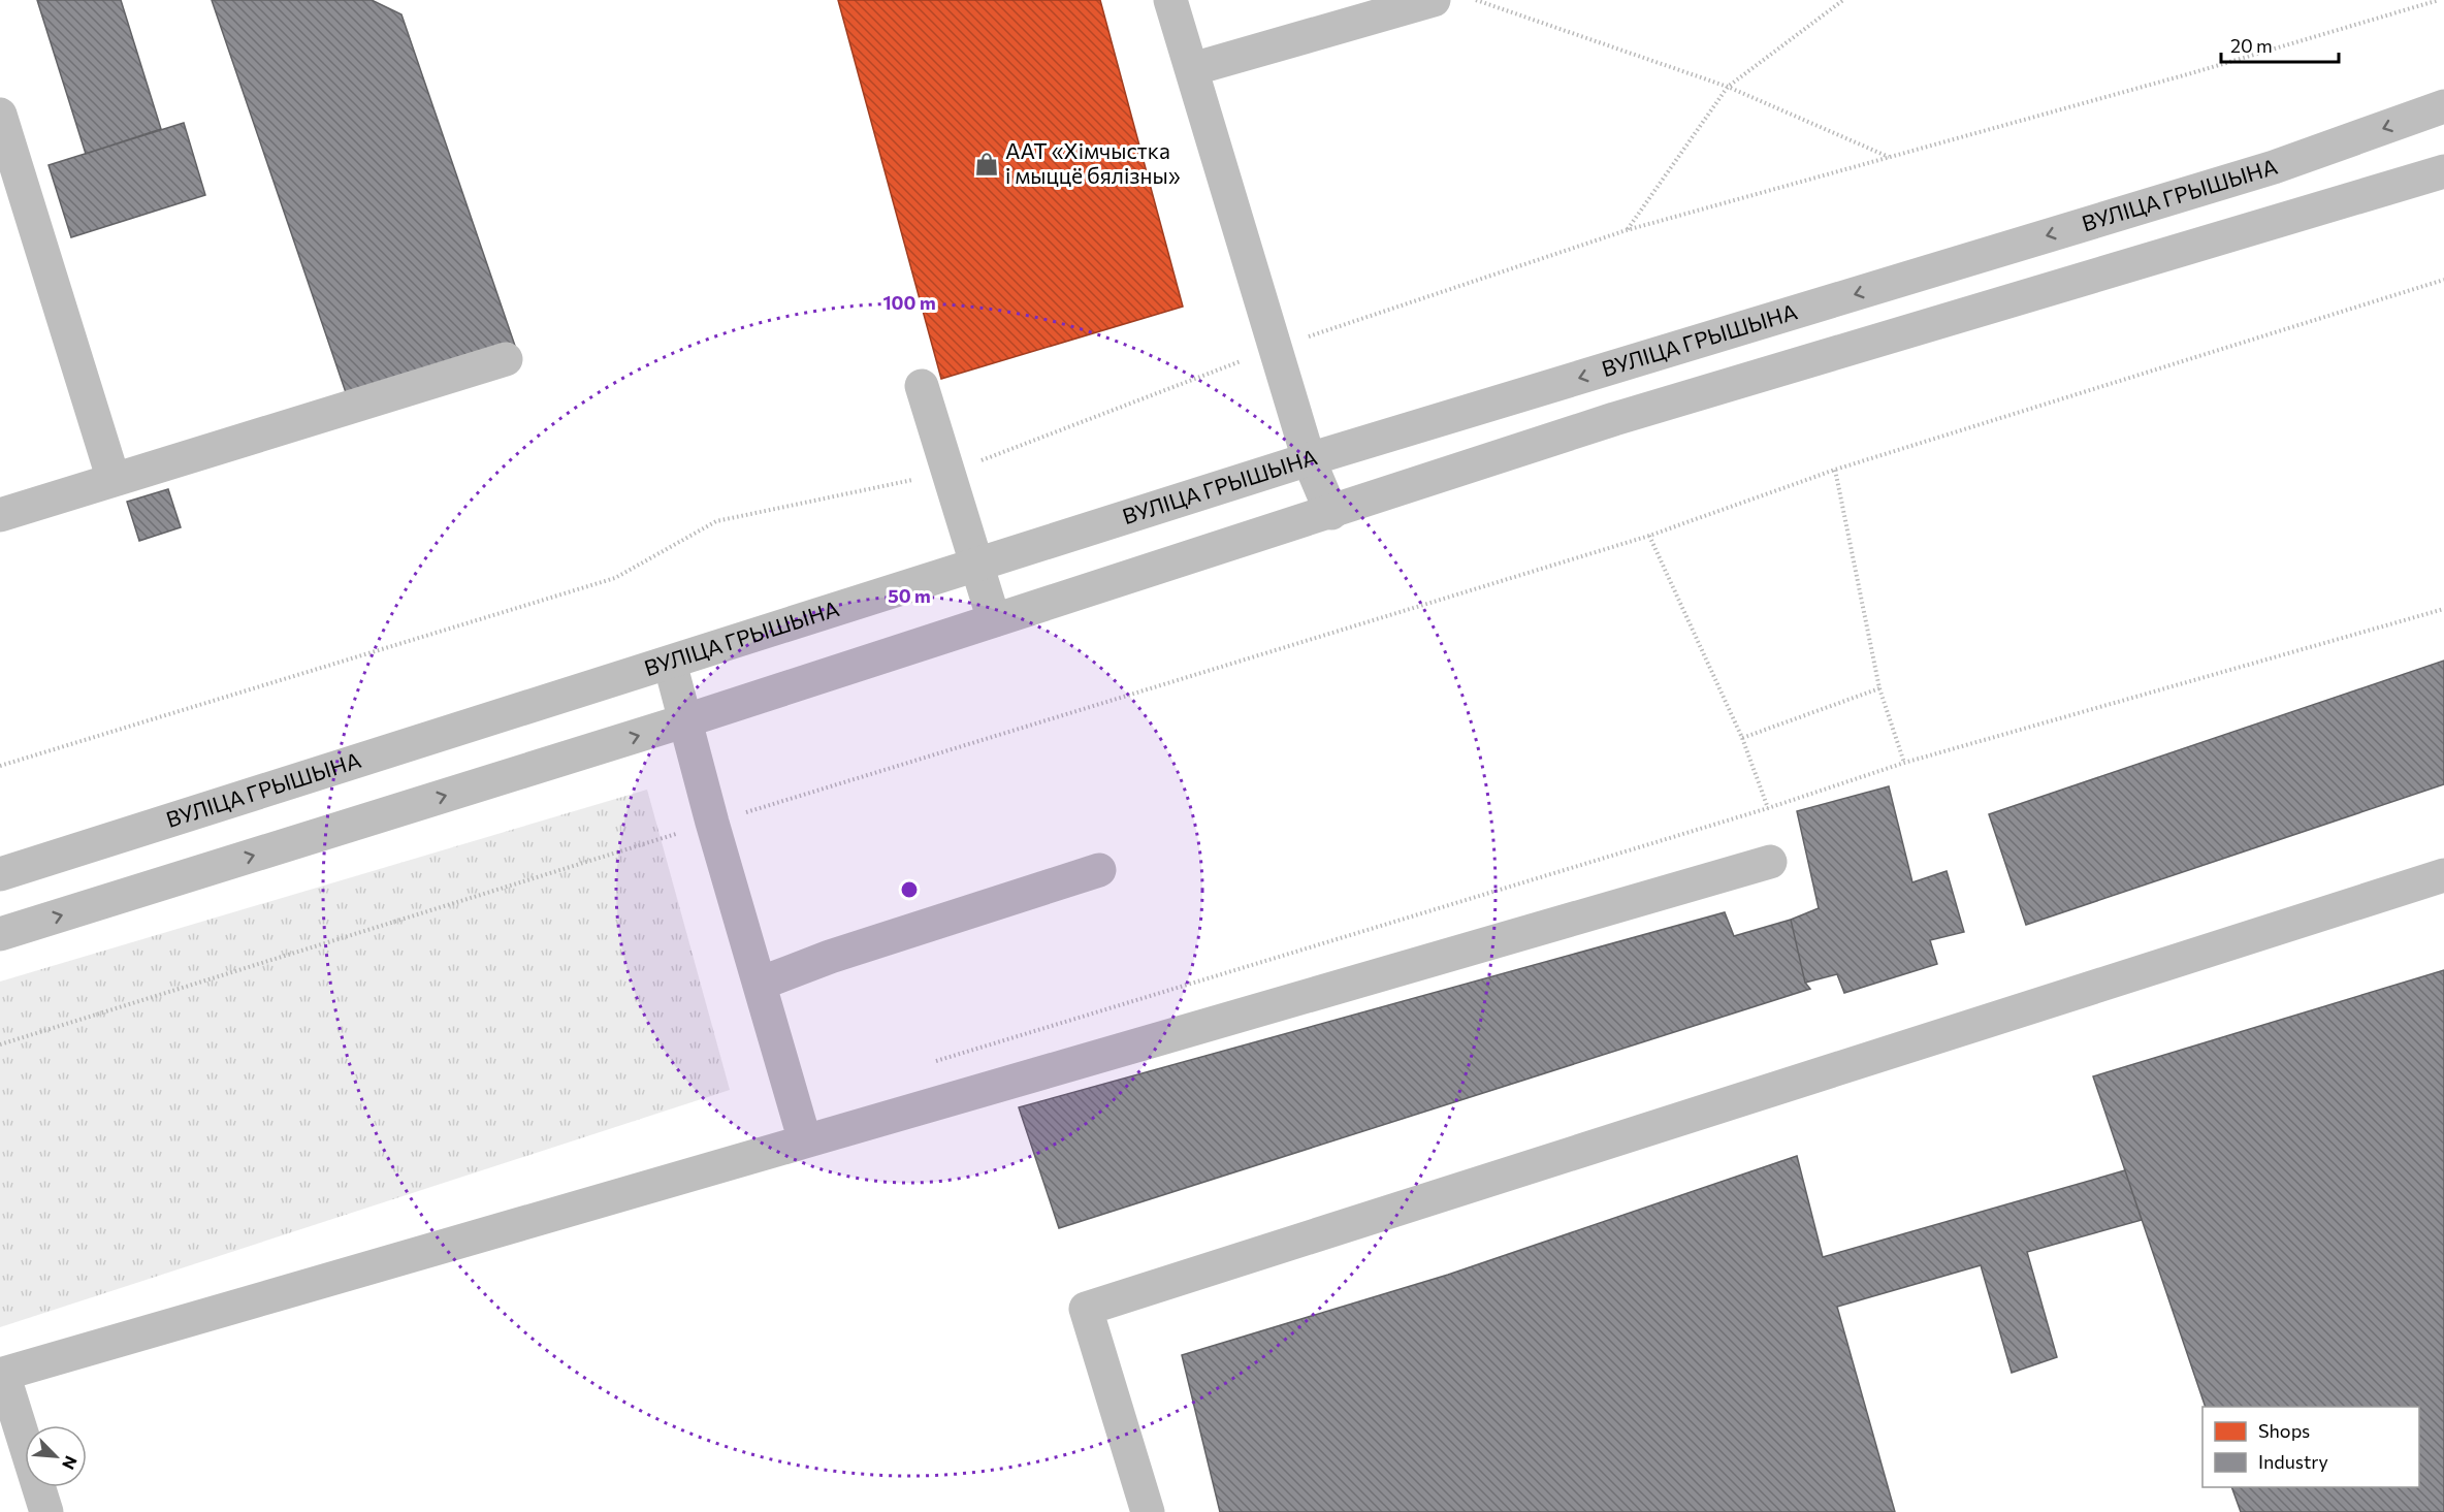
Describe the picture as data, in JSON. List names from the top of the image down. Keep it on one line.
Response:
{"streets":{"main road":["ВУЛІЦА ГРЫШЫНА"]},"places":{"shop":["ААТ «Хімчыстка і мыццё бялізны»"]},"legend":["Shops","Industry"],"scale_bar":"20 m","north":"bottom right","rings":["100 m","50 m"]}
